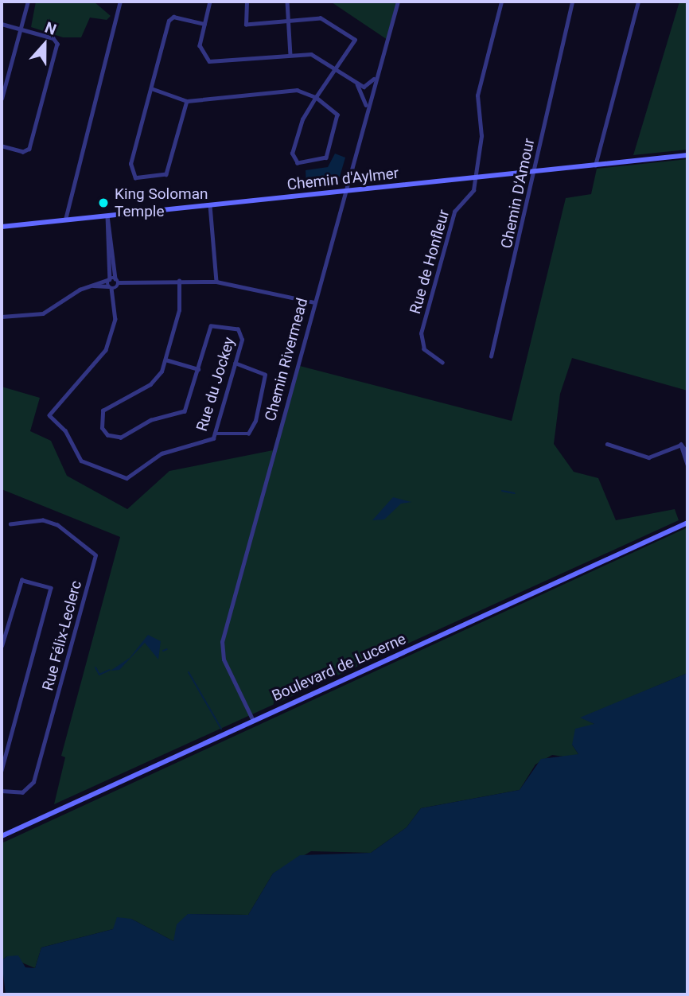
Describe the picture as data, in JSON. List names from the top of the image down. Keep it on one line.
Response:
{"streets":{"main road":["Chemin d'Aylmer","Boulevard de Lucerne"],"street":["Chemin D'Amour","Rue de Honfleur","Chemin Rivermead","Rue du Jockey","Rue Félix-Leclerc"]},"crossings":[["Chemin d'Aylmer","Chemin D'Amour"],["Chemin d'Aylmer","Rue de Honfleur"],["Chemin d'Aylmer","Chemin Rivermead"],["Chemin Rivermead","Boulevard de Lucerne"]],"places":["King Soloman Temple"],"north":"top"}
